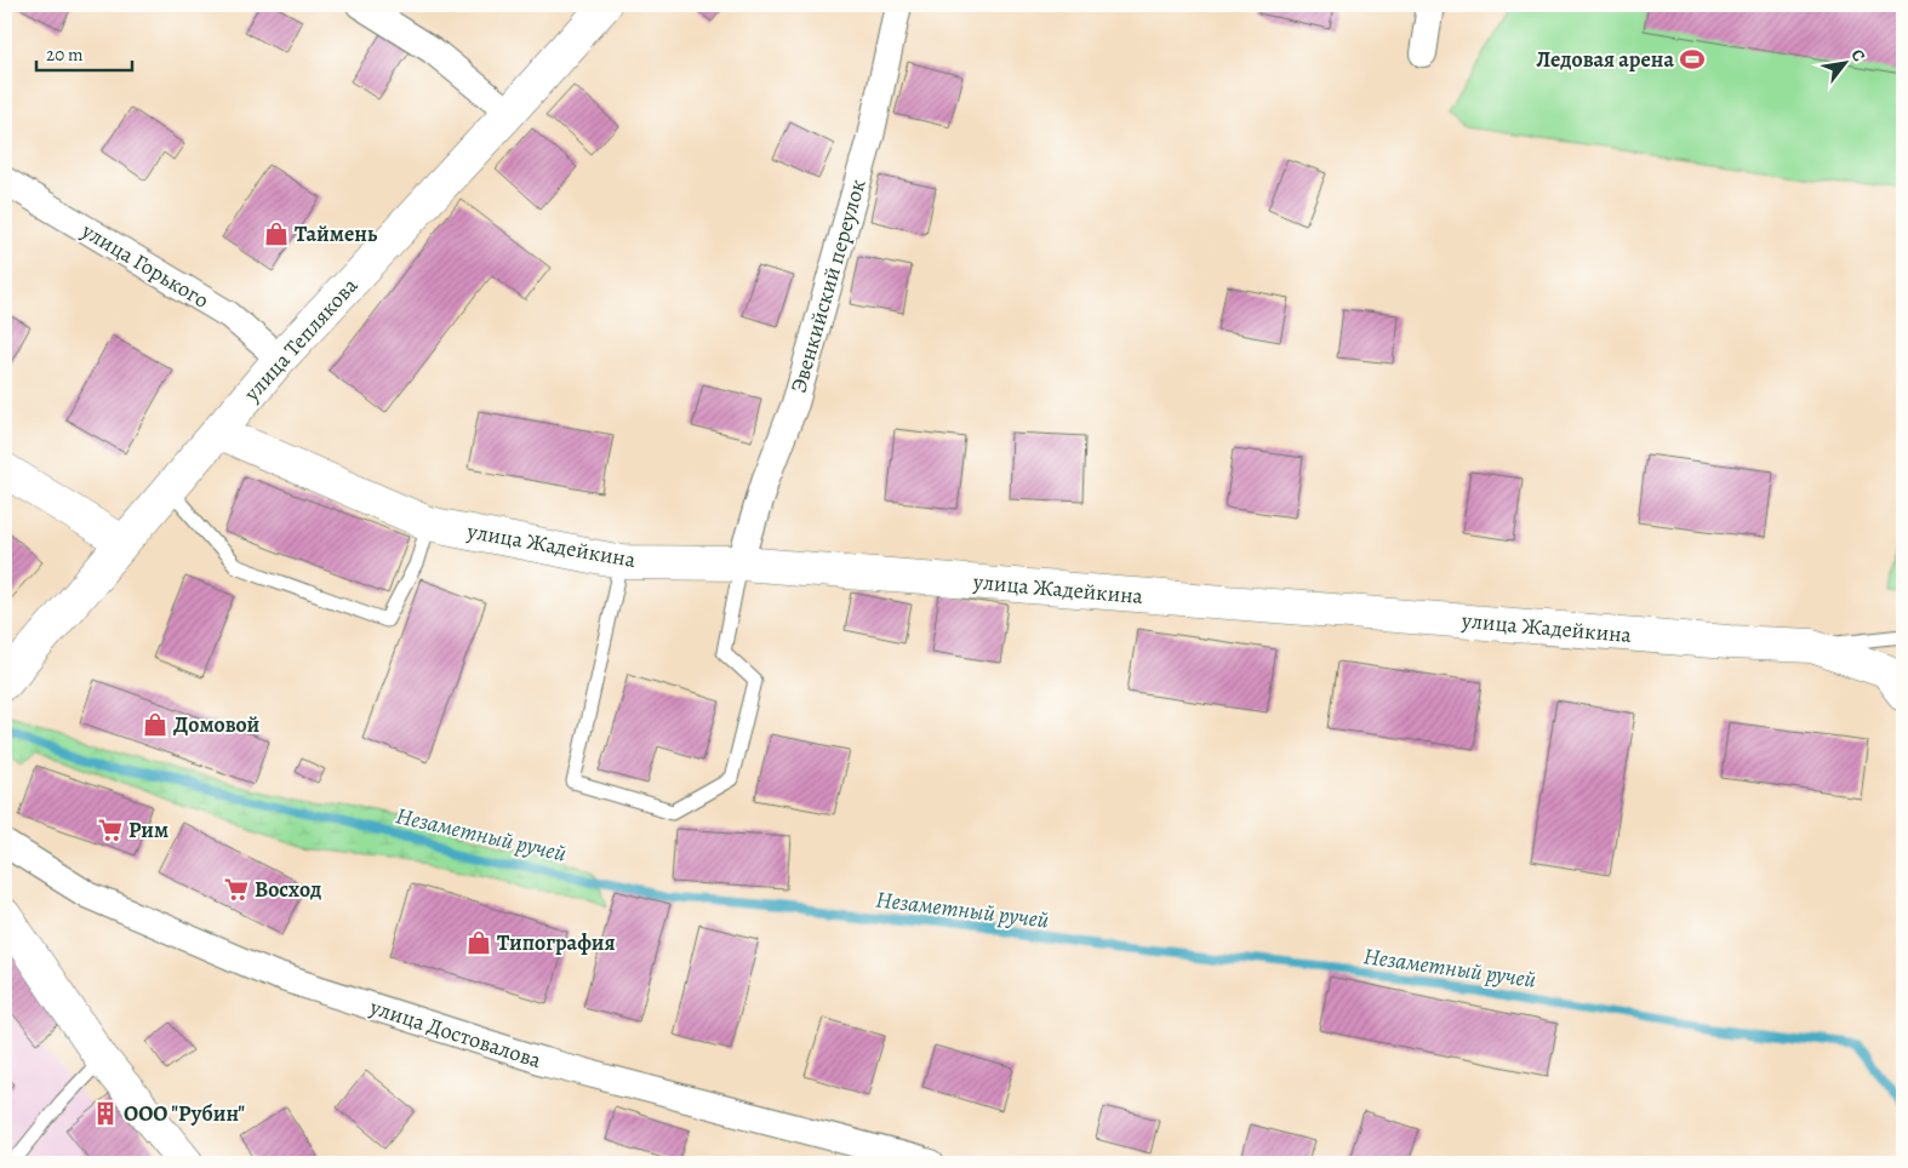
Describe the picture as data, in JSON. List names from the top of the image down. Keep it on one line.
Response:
{"streets":{"street":["улица Горького","Эвенкийский переулок","улица Теплякова","улица Жадейкина","улица Достовалова"]},"crossings":[["улица Горького","улица Теплякова"],["Эвенкийский переулок","улица Жадейкина"],["улица Теплякова","улица Жадейкина"]],"water":["Незаметный ручей"],"places":{"sports":["Ледовая арена"],"shop":["Таймень","Домовой","Типография"],"supermarket":["Рим","Восход"],"building":["ООО \"Рубин\""]},"scale_bar":"20 m","north":"top right"}
